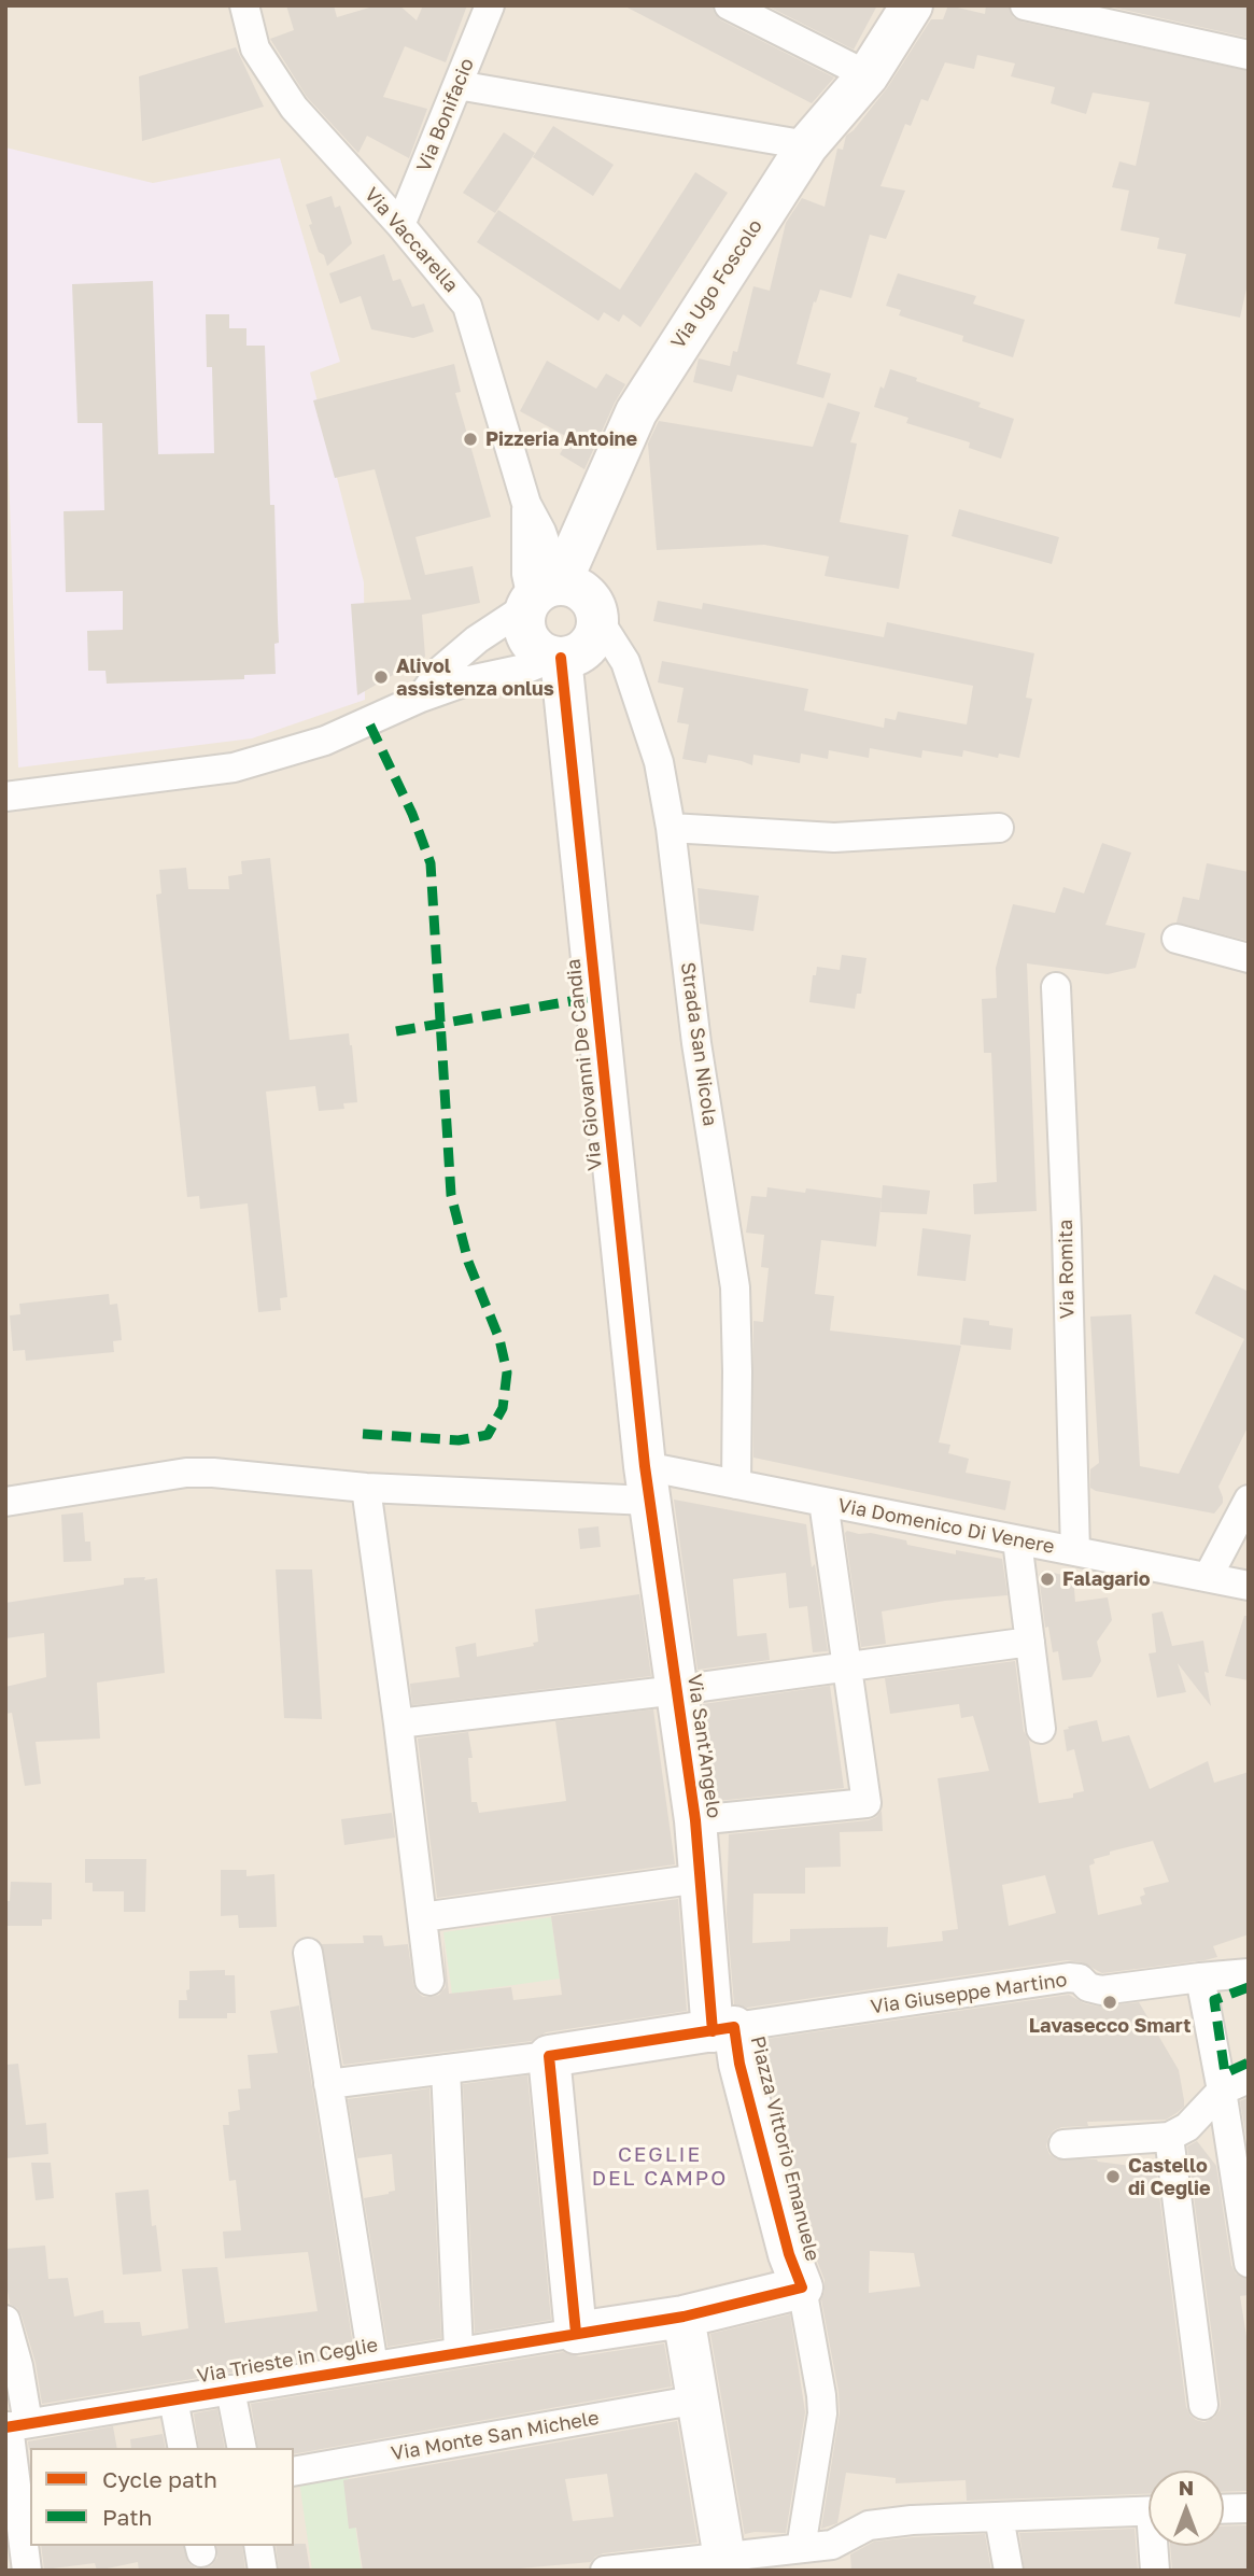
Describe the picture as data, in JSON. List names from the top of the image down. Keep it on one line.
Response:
{"streets":{"street":["Via Bonifacio","Via Vaccarella","Via Ugo Foscolo","Strada San Nicola","Via Giovanni De Candia","Via Romita","Via Domenico Di Venere","Via Sant'Angelo","Via Giuseppe Martino","Piazza Vittorio Emanuele","Via Trieste in Ceglie","Via Monte San Michele"]},"crossings":[["Via Bonifacio","Via Vaccarella"],["Via Vaccarella","Via Ugo Foscolo"],["Via Vaccarella","Strada San Nicola"],["Via Vaccarella","Via Giovanni De Candia"],["Via Ugo Foscolo","Strada San Nicola"],["Via Ugo Foscolo","Via Giovanni De Candia"],["Strada San Nicola","Via Giovanni De Candia"],["Strada San Nicola","Via Domenico Di Venere"],["Via Giovanni De Candia","Via Domenico Di Venere"],["Via Giovanni De Candia","Via Sant'Angelo"],["Via Romita","Via Domenico Di Venere"],["Via Domenico Di Venere","Via Sant'Angelo"],["Via Sant'Angelo","Via Giuseppe Martino"],["Via Sant'Angelo","Piazza Vittorio Emanuele"],["Via Giuseppe Martino","Piazza Vittorio Emanuele"],["Piazza Vittorio Emanuele","Via Trieste in Ceglie"]],"districts":["CEGLIE DEL CAMPO"],"places":["Pizzeria Antoine","Alivol assistenza onlus","Falagario","Lavasecco Smart","Castello di Ceglie"],"legend":["Cycle path","Path"],"north":"top"}
